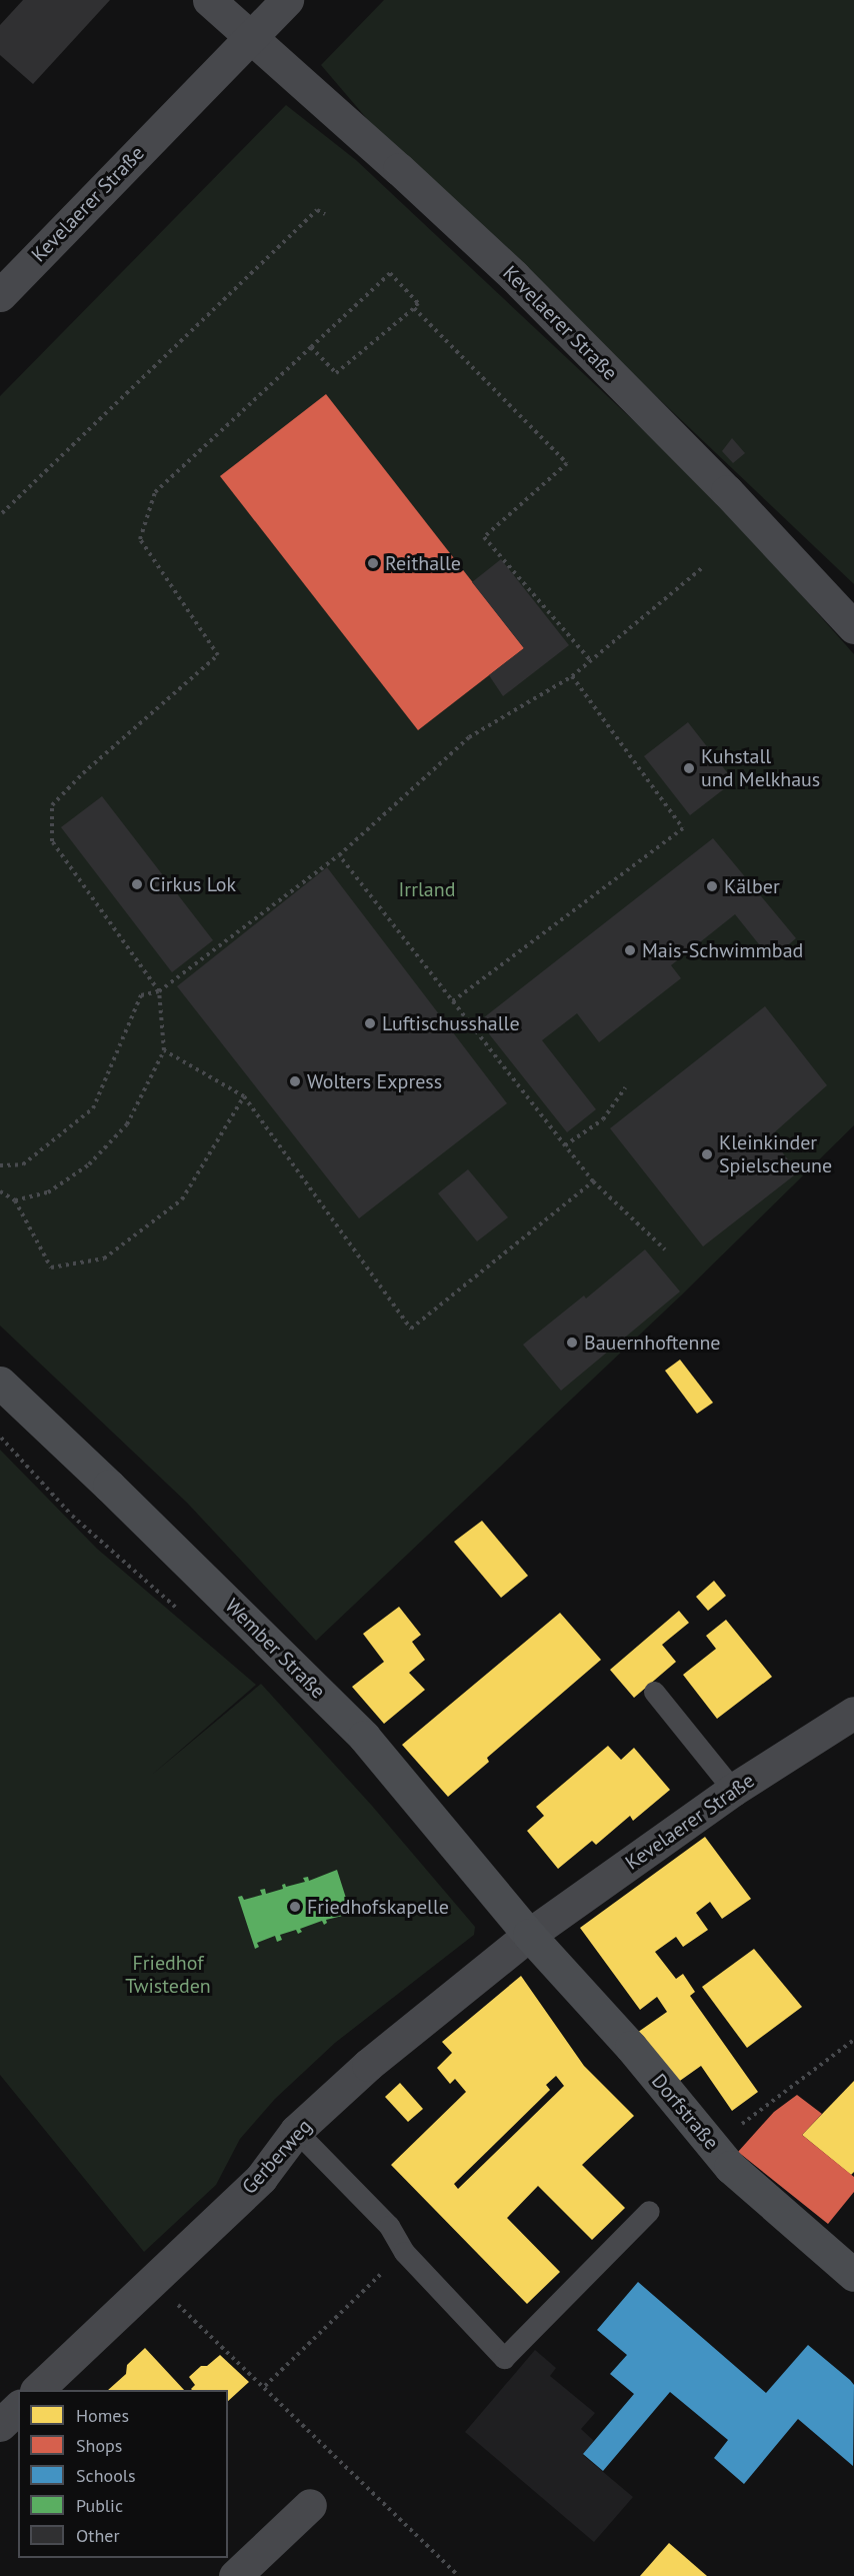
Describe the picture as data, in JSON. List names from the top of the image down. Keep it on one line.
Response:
{"streets":{"main road":["Wember Straße","Dorfstraße"],"street":["Kevelaerer Straße","Gerberweg"]},"crossings":[["Kevelaerer Straße","Wember Straße"],["Kevelaerer Straße","Dorfstraße"],["Kevelaerer Straße","Gerberweg"],["Wember Straße","Dorfstraße"],["Wember Straße","Gerberweg"],["Dorfstraße","Gerberweg"]],"parks":["Irrland","Friedhof Twisteden"],"places":["Reithalle","Kuhstall und Melkhaus","Cirkus Lok","Kälber","Mais-Schwimmbad","Luftischusshalle","Wolters Express","Kleinkinder Spielscheune","Bauernhoftenne","Friedhofskapelle"],"legend":["Homes","Shops","Schools","Public","Other"]}
